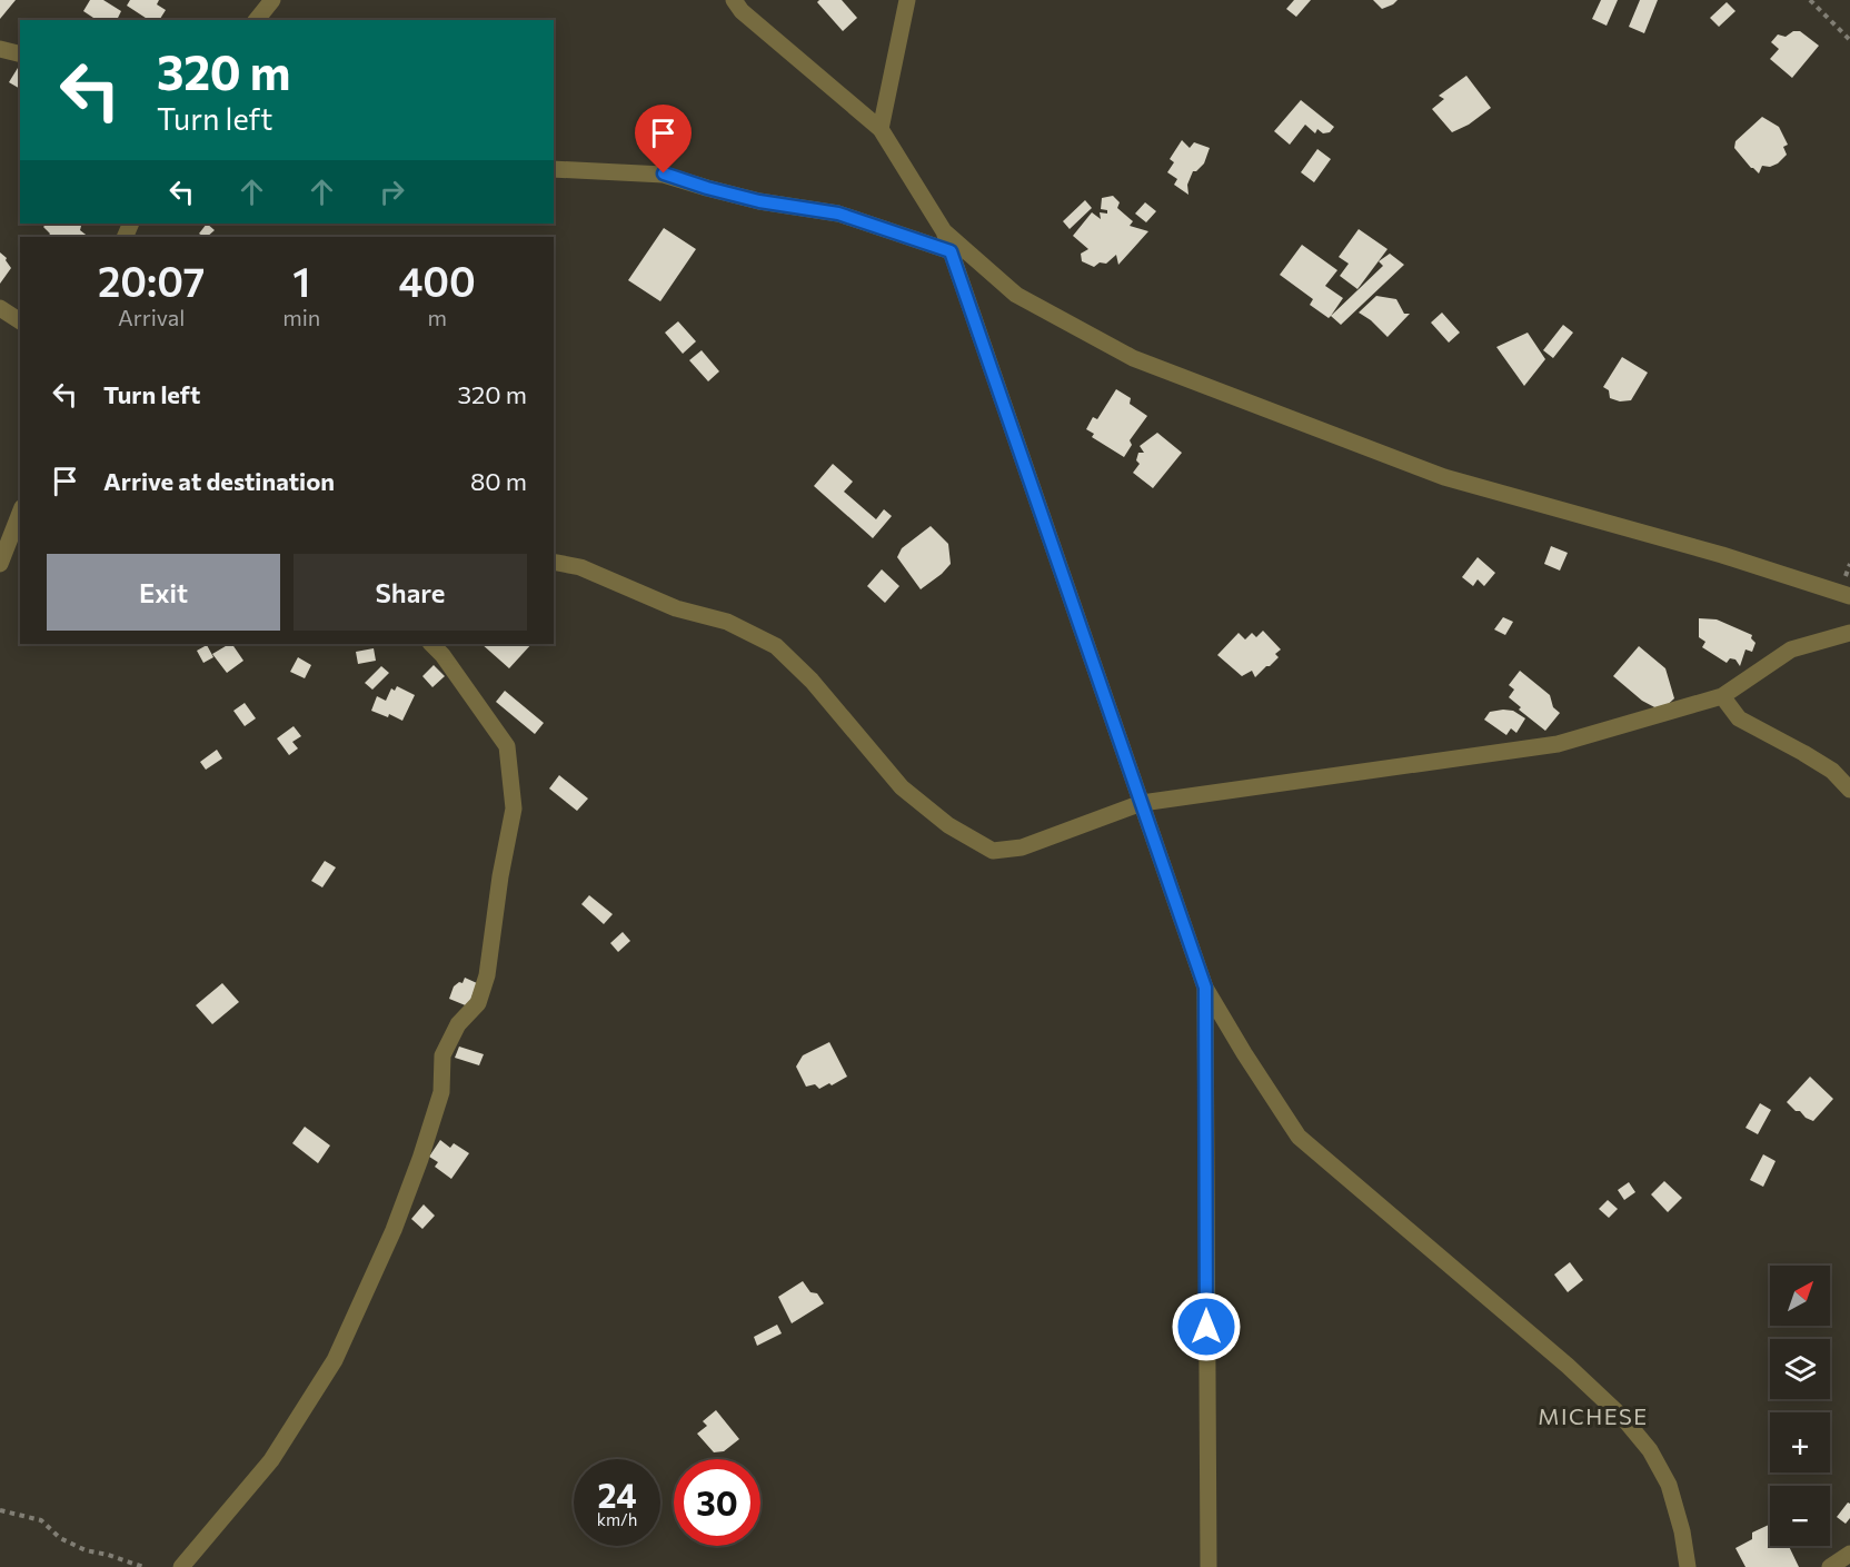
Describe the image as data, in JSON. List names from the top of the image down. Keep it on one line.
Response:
{"districts":["MICHESE"],"north":"top right","page":{"turn":["320 m","Turn left"],"eta":["20:07","Arrival","1","min","400","m"],"list":[{"name":"Turn left","value":"320 m"},{"name":"Arrive at destination","value":"80 m"}],"buttons":["Exit","Share"],"map_buttons":["+","−"],"speed":"24 km/h","limit":"30"}}
